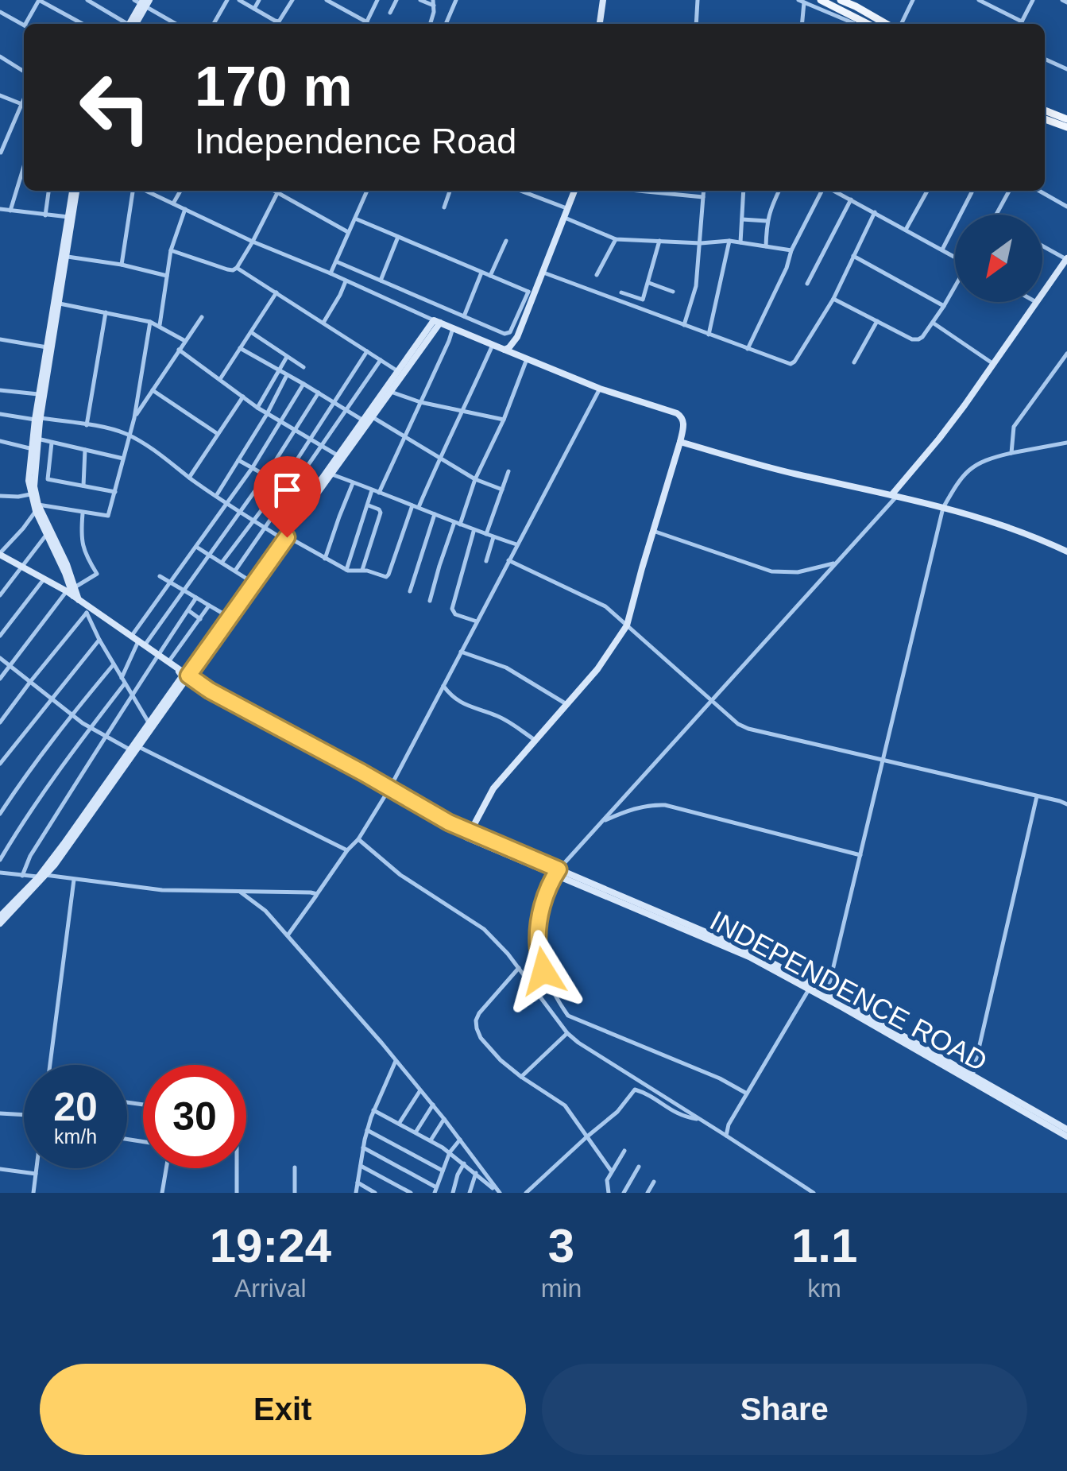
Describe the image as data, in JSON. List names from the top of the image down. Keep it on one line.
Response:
{"streets":{"main road":["INDEPENDENCE ROAD"]},"north":"bottom left","page":{"turn":["170 m","Independence Road"],"speed":"20 km/h","limit":"30","eta":["19:24","Arrival","3","min","1.1","km"],"buttons":["Exit","Share"]}}
